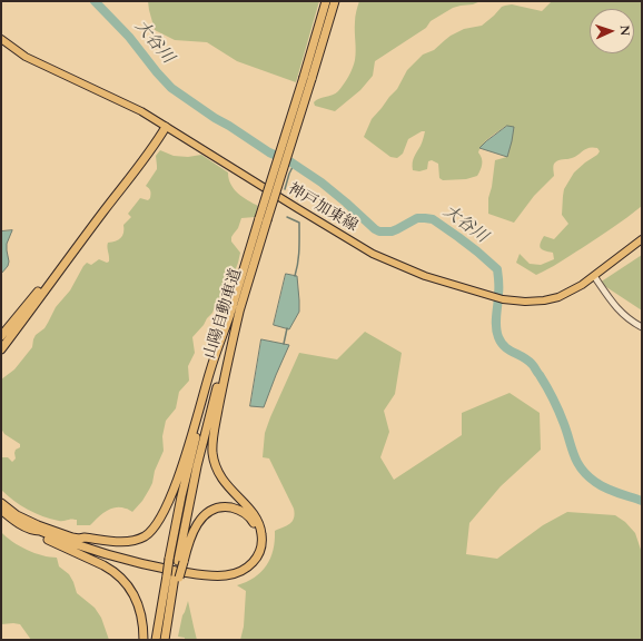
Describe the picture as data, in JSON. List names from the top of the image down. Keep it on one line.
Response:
{"streets":{"highway":["山陽自動車道"],"main road":["神戸加東線"]},"water":["大谷川"],"north":"right"}
